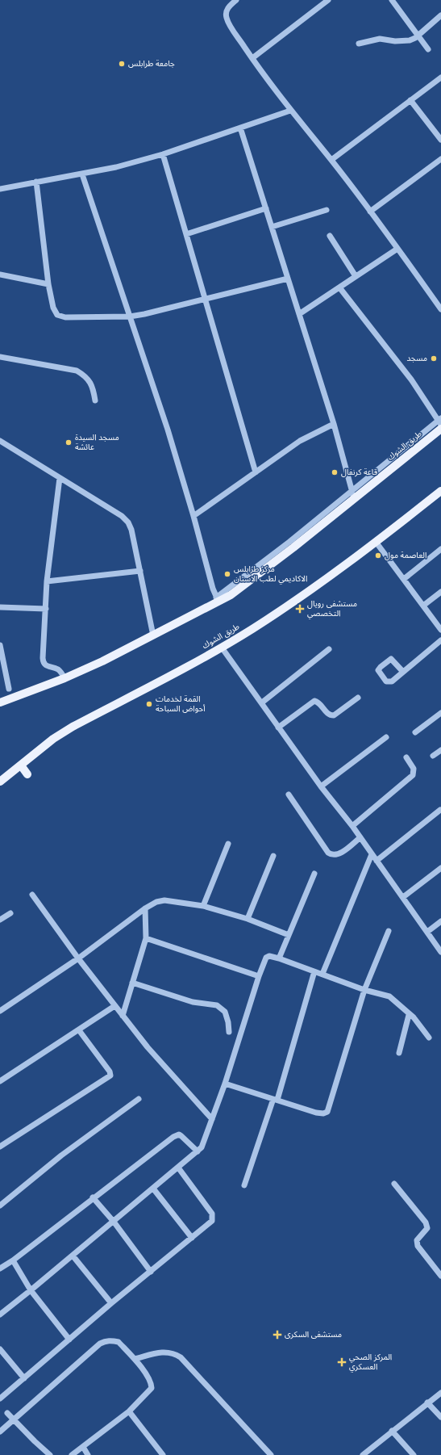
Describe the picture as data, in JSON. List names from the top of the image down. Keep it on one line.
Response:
{"streets":{"main road":["طريق الشوك"]},"places":{"other":["جامعة طرابلس","مسجد","مسجد السيدة عائشة","قاعة كرنفال","العاصمة مول","مركز طرابلس الاكاديمي لطب الاسنان","القمة لخدمات أحواض السباحة"],"health":["مستشفى رويال التخصصي","مستشفى السكرى","المركز الصحي العسكري"]}}
